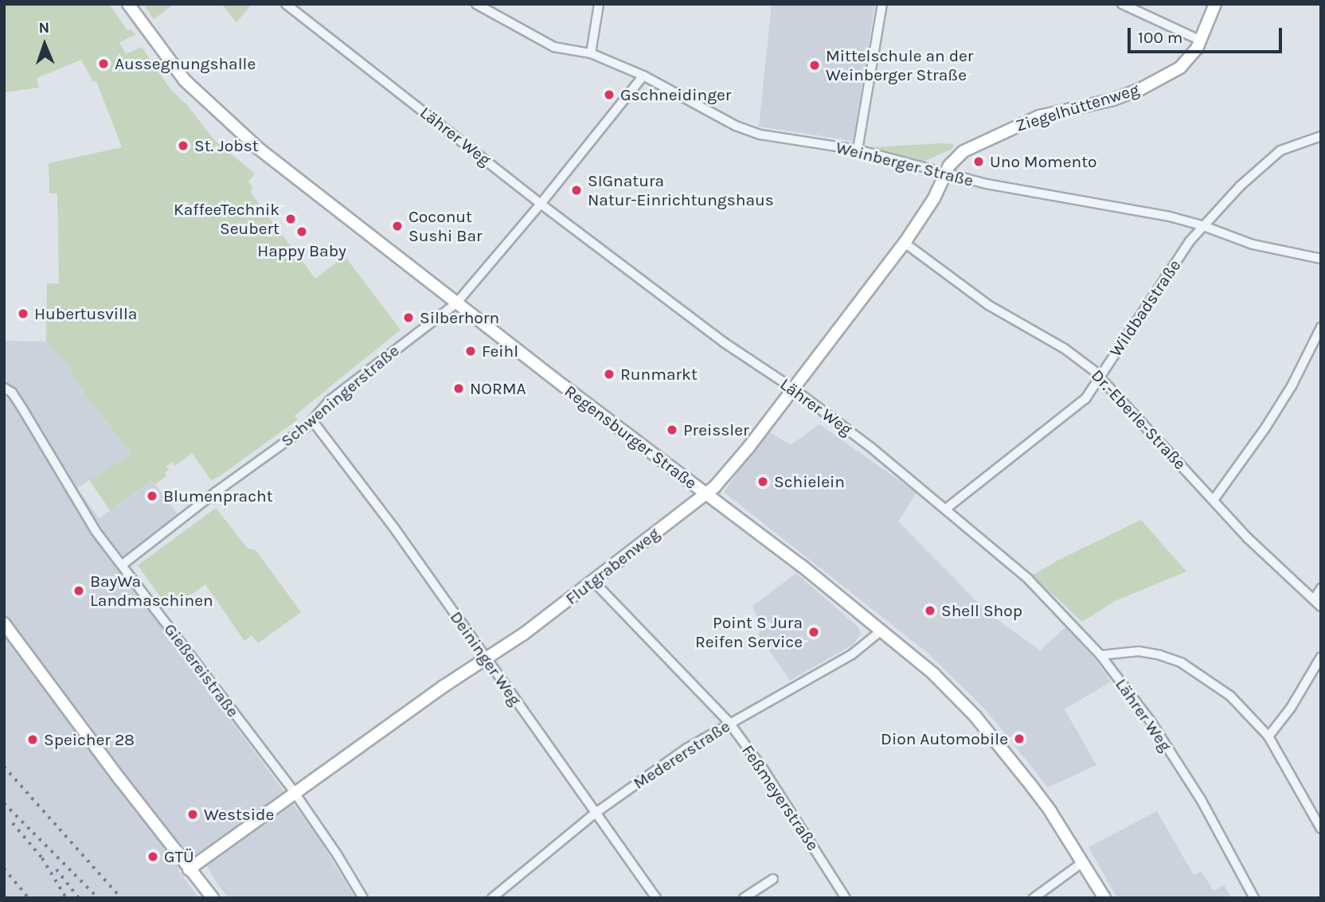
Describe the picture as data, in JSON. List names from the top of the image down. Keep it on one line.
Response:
{"streets":{"street":["Ziegelhüttenweg","Lährer Weg","Weinberger Straße","Wildbadstraße","Schweningerstraße","Dr.-Eberle-Straße","Regensburger Straße","Flutgrabenweg","Deininger Weg","Gießereistraße","Medererstraße","Feßmeyerstraße"]},"crossings":[["Ziegelhüttenweg","Weinberger Straße"],["Ziegelhüttenweg","Flutgrabenweg"],["Lährer Weg","Wildbadstraße"],["Lährer Weg","Schweningerstraße"],["Lährer Weg","Flutgrabenweg"],["Weinberger Straße","Wildbadstraße"],["Weinberger Straße","Schweningerstraße"],["Weinberger Straße","Flutgrabenweg"],["Wildbadstraße","Dr.-Eberle-Straße"],["Schweningerstraße","Regensburger Straße"],["Schweningerstraße","Deininger Weg"],["Schweningerstraße","Gießereistraße"],["Dr.-Eberle-Straße","Flutgrabenweg"],["Regensburger Straße","Flutgrabenweg"],["Regensburger Straße","Medererstraße"],["Flutgrabenweg","Deininger Weg"],["Flutgrabenweg","Gießereistraße"],["Flutgrabenweg","Feßmeyerstraße"],["Deininger Weg","Medererstraße"],["Medererstraße","Feßmeyerstraße"]],"places":["Aussegnungshalle","Mittelschule an der Weinberger Straße","Gschneidinger","St. Jobst","Uno Momento","SIGnatura Natur-Einrichtungshaus","KaffeeTechnik Seubert","Coconut Sushi Bar","Happy Baby","Hubertusvilla","Silberhorn","Feihl","Runmarkt","NORMA","Preissler","Schielein","Blumenpracht","BayWa Landmaschinen","Shell Shop","Point S Jura Reifen Service","Dion Automobile","Speicher 28","Westside","GTÜ"],"scale_bar":"100 m","north":"top"}
